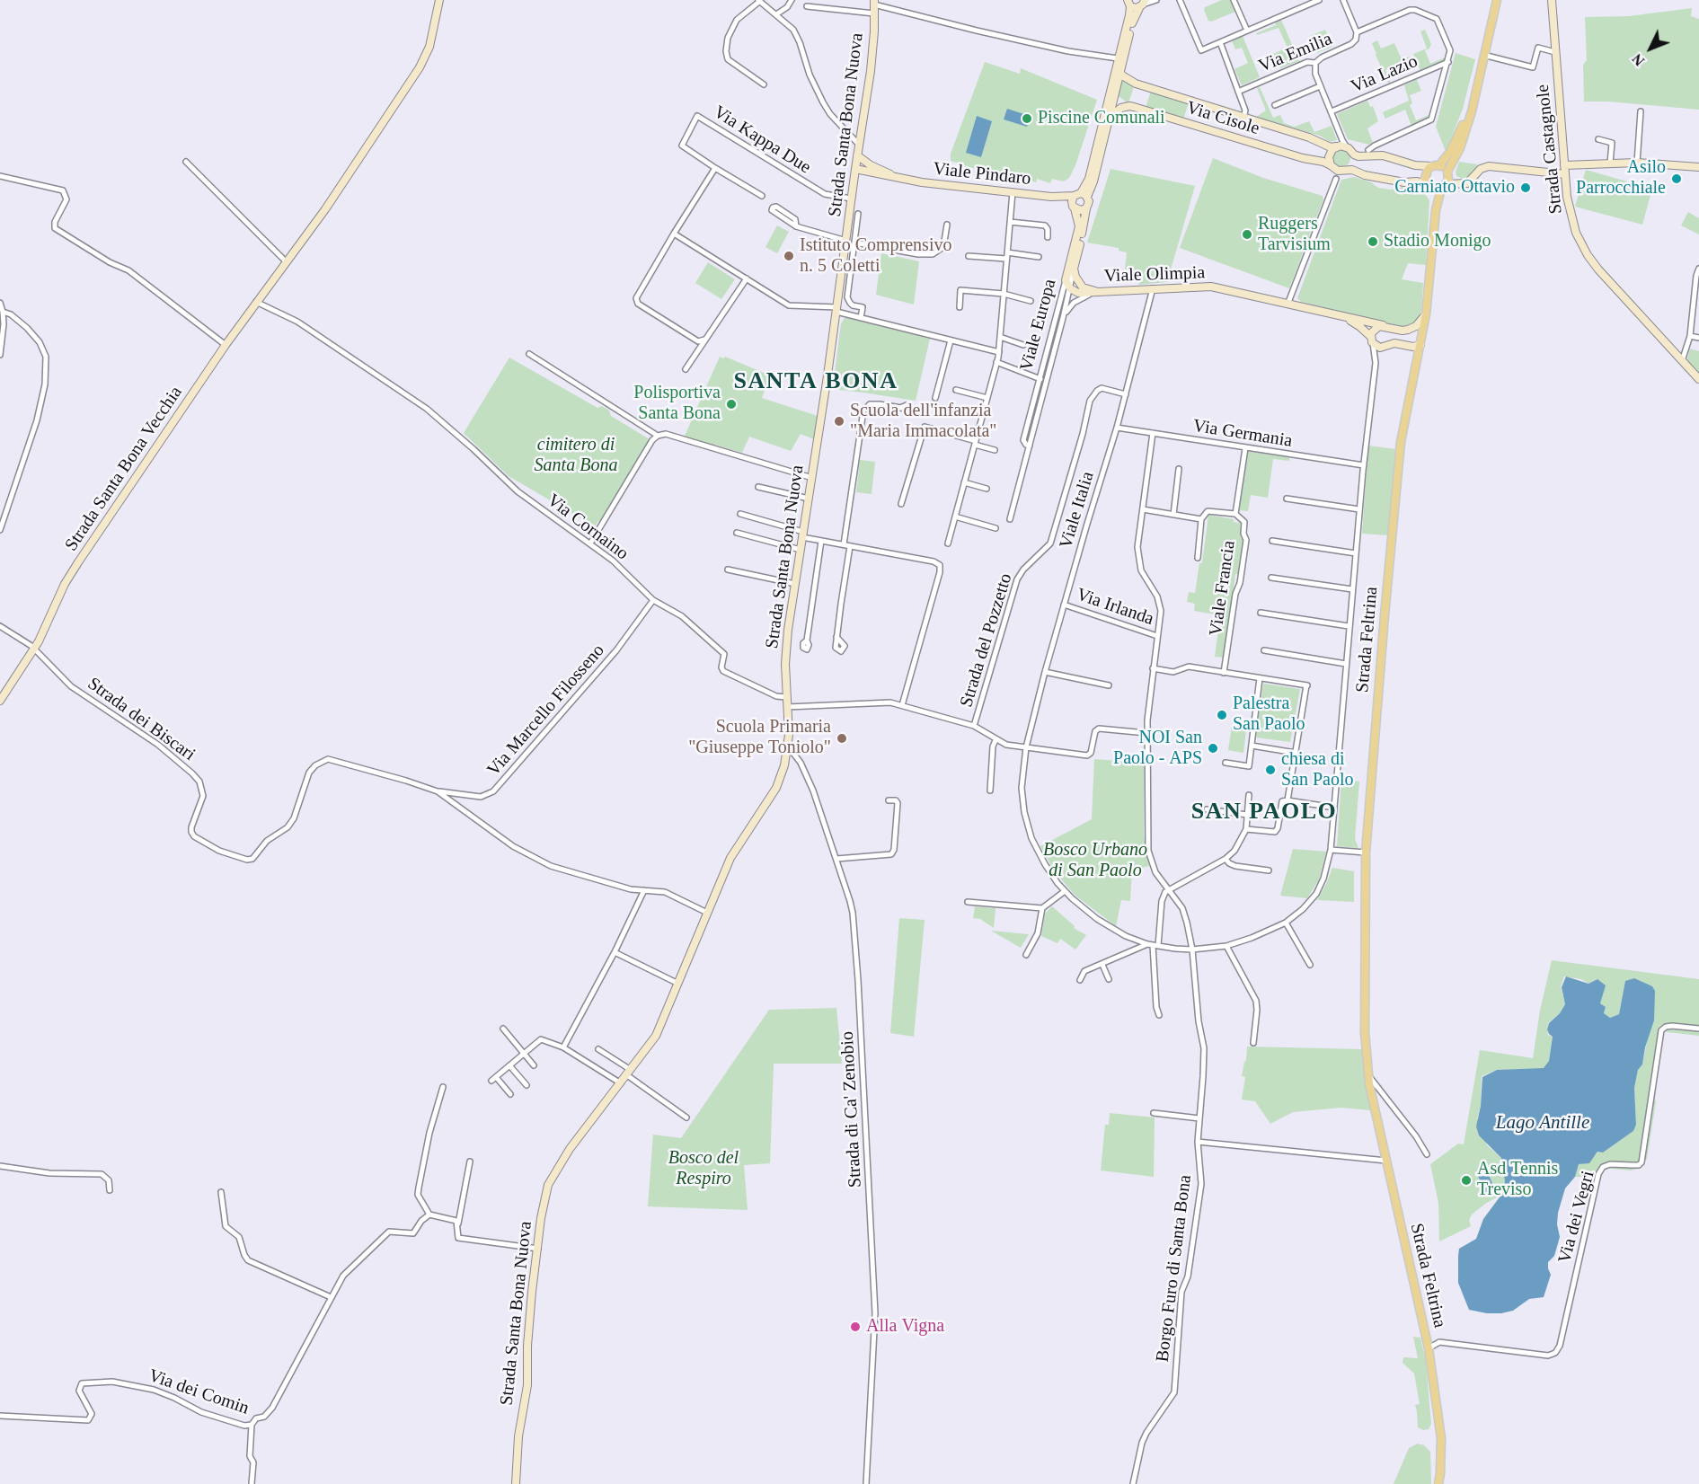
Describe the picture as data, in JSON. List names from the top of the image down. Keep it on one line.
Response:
{"streets":{"main road":["Strada Feltrina"],"street":["Via Emilia","Via Lazio","Via Cisole","Strada Santa Bona Nuova","Via Kappa Due","Strada Castagnole","Viale Pindaro","Viale Olimpia","Viale Europa","Via Germania","Strada Santa Bona Vecchia","Viale Italia","Via Cornaino","Viale Francia","Via Irlanda","Strada del Pozzetto","Via Marcello Filosseno","Strada dei Biscari","Strada di Ca' Zenobio","Via dei Vegri","Borgo Furo di Santa Bona","Via dei Comin"]},"crossings":[["Via Cisole","Viale Europa"],["Via Cisole","Strada Feltrina"],["Strada Santa Bona Nuova","Via Kappa Due"],["Strada Santa Bona Nuova","Viale Pindaro"],["Strada Santa Bona Nuova","Via Cornaino"],["Strada Santa Bona Nuova","Strada del Pozzetto"],["Strada Santa Bona Nuova","Strada dei Biscari"],["Strada Santa Bona Nuova","Strada di Ca' Zenobio"],["Viale Pindaro","Viale Europa"],["Viale Olimpia","Viale Europa"],["Viale Olimpia","Viale Italia"],["Viale Olimpia","Strada Feltrina"],["Via Germania","Viale Italia"],["Via Germania","Borgo Furo di Santa Bona"],["Strada Santa Bona Vecchia","Via Cornaino"],["Strada Santa Bona Vecchia","Strada dei Biscari"],["Viale Italia","Via Irlanda"],["Viale Italia","Strada del Pozzetto"],["Via Cornaino","Via Marcello Filosseno"],["Via Irlanda","Borgo Furo di Santa Bona"],["Strada Feltrina","Via dei Vegri"],["Via Marcello Filosseno","Strada dei Biscari"]],"districts":["SANTA BONA","SAN PAOLO"],"water":["Lago Antille"],"parks":["cimitero di Santa Bona","Bosco Urbano di San Paolo","Bosco del Respiro"],"places":["Piscine Comunali","Asilo Parrocchiale","Carniato Ottavio","Ruggers Tarvisium","Stadio Monigo","Istituto Comprensivo n. 5 Coletti","Polisportiva Santa Bona","Scuola dell'infanzia \"Maria Immacolata\"","Palestra San Paolo","Scuola Primaria \"Giuseppe Toniolo\"","NOI San Paolo - APS","chiesa di San Paolo","Asd Tennis Treviso","Alla Vigna"],"north":"bottom left"}
